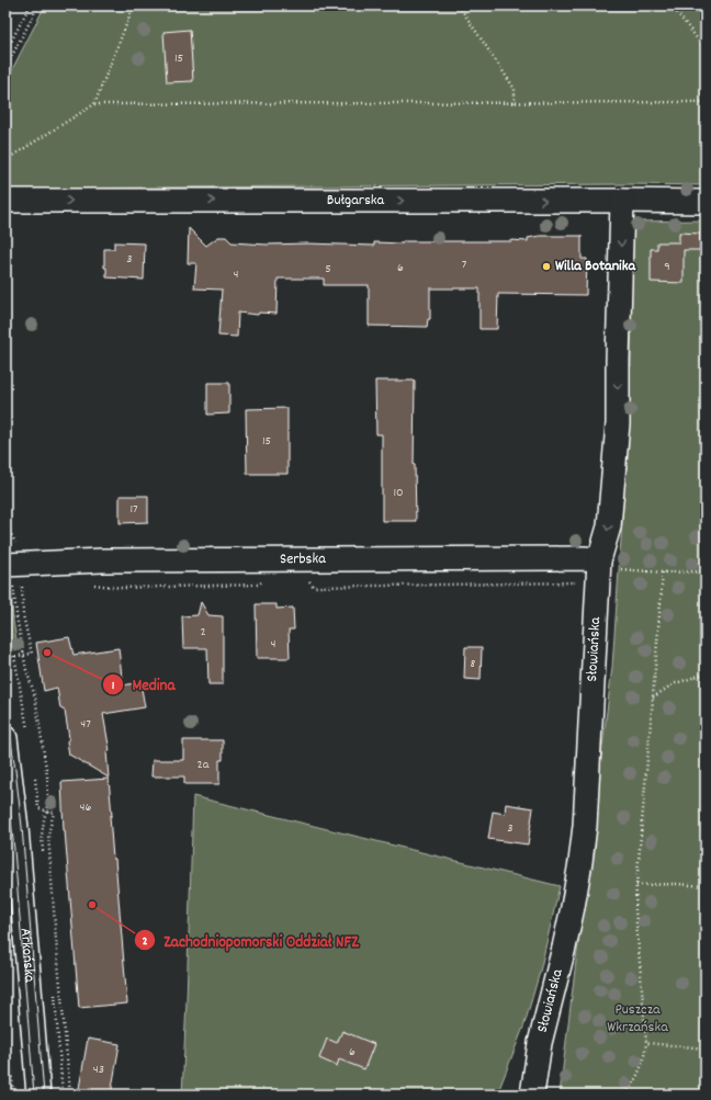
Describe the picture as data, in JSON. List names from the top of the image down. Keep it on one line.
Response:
{"streets":{"street":["Bułgarska","Serbska","Słowiańska","Arkońska"]},"crossings":[["Bułgarska","Słowiańska"],["Serbska","Słowiańska"]],"one_way":["Bułgarska","Słowiańska"],"parks":["Puszcza Wkrzańska"],"places":["Willa Botanika","Medina","Zachodniopomorski Oddział NFZ"],"house_numbers":["15","3","7","9","6","5","4","15","10","17","2","4","8","47","2a","46","3","6","43"]}
